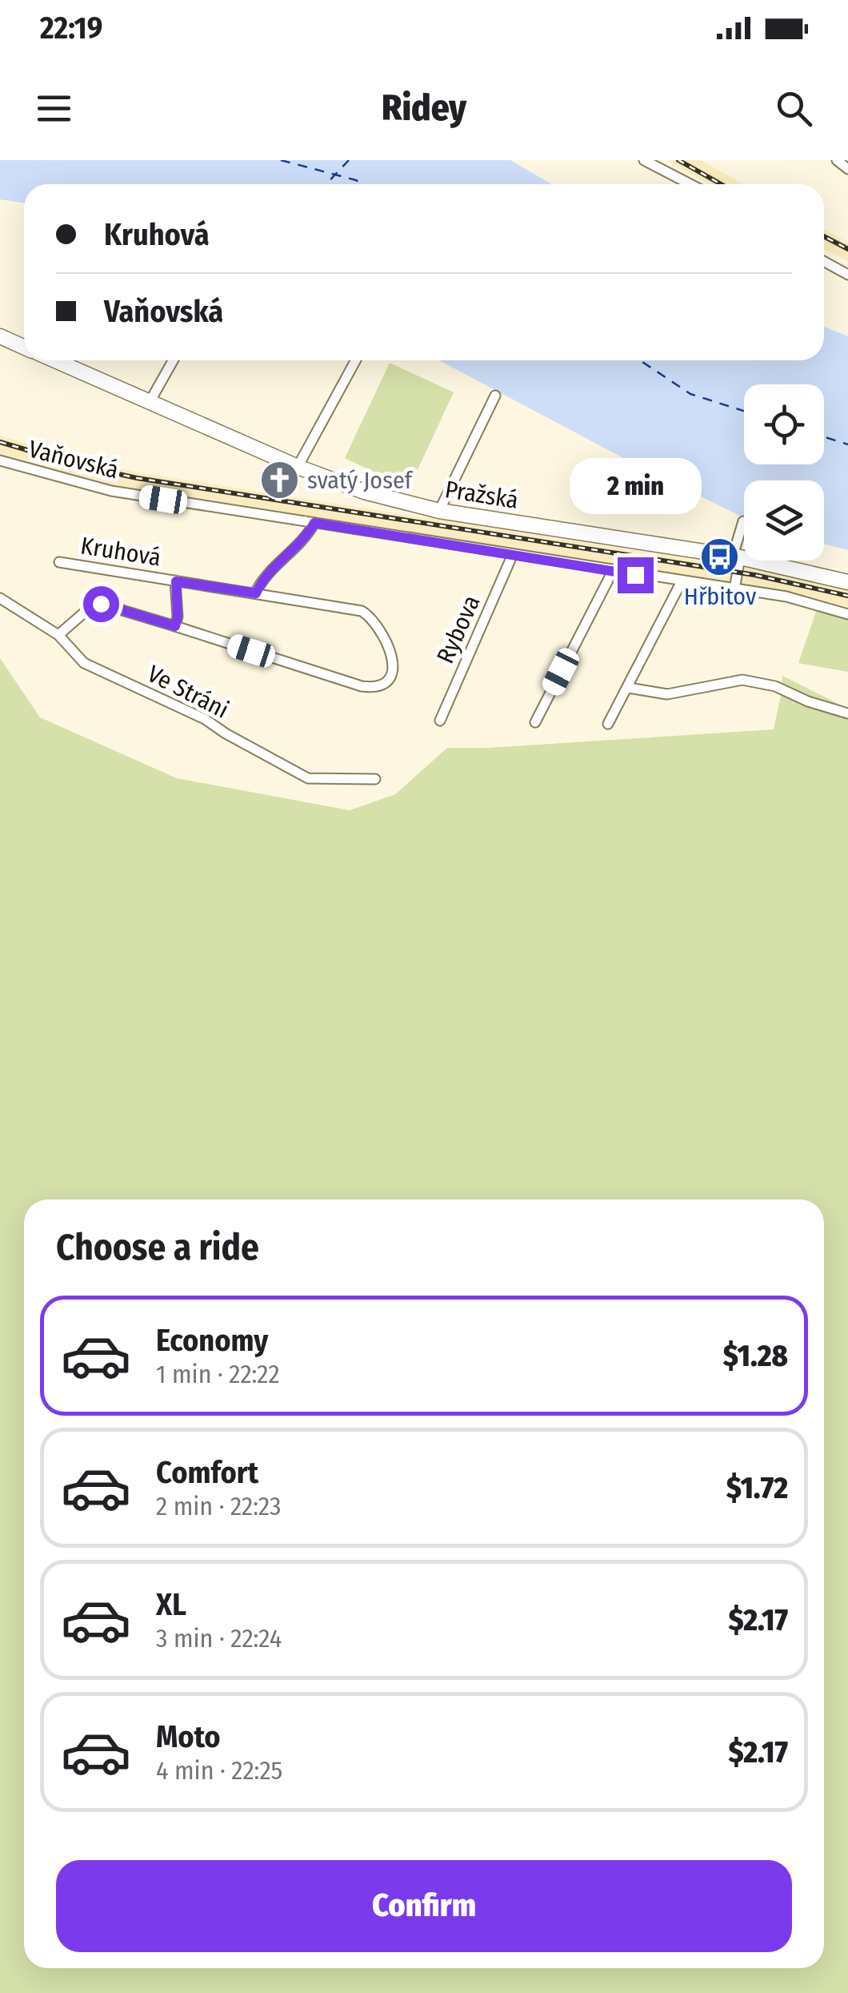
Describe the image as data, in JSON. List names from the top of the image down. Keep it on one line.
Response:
{"streets":{"main road":["Pražská"],"street":["Vaňovská","Kruhová","Rybova","Ve Stráni"]},"crossings":[["Vaňovská","Rybova"],["Kruhová","Ve Stráni"]],"places":{"church":["svatý Josef"],"bus stop":["Hřbitov"]},"page":{"status":"22:19","header":"Ridey","banner":["Kruhová","Vaňovská"],"bubble":"2 min","heading":"Choose a ride","list":[{"name":"Economy","note":"1 min · 22:22","value":"$1.28"},{"name":"Comfort","note":"2 min · 22:23","value":"$1.72"},{"name":"XL","note":"3 min · 22:24","value":"$2.17"},{"name":"Moto","note":"4 min · 22:25","value":"$2.17"}],"buttons":"Confirm"}}
